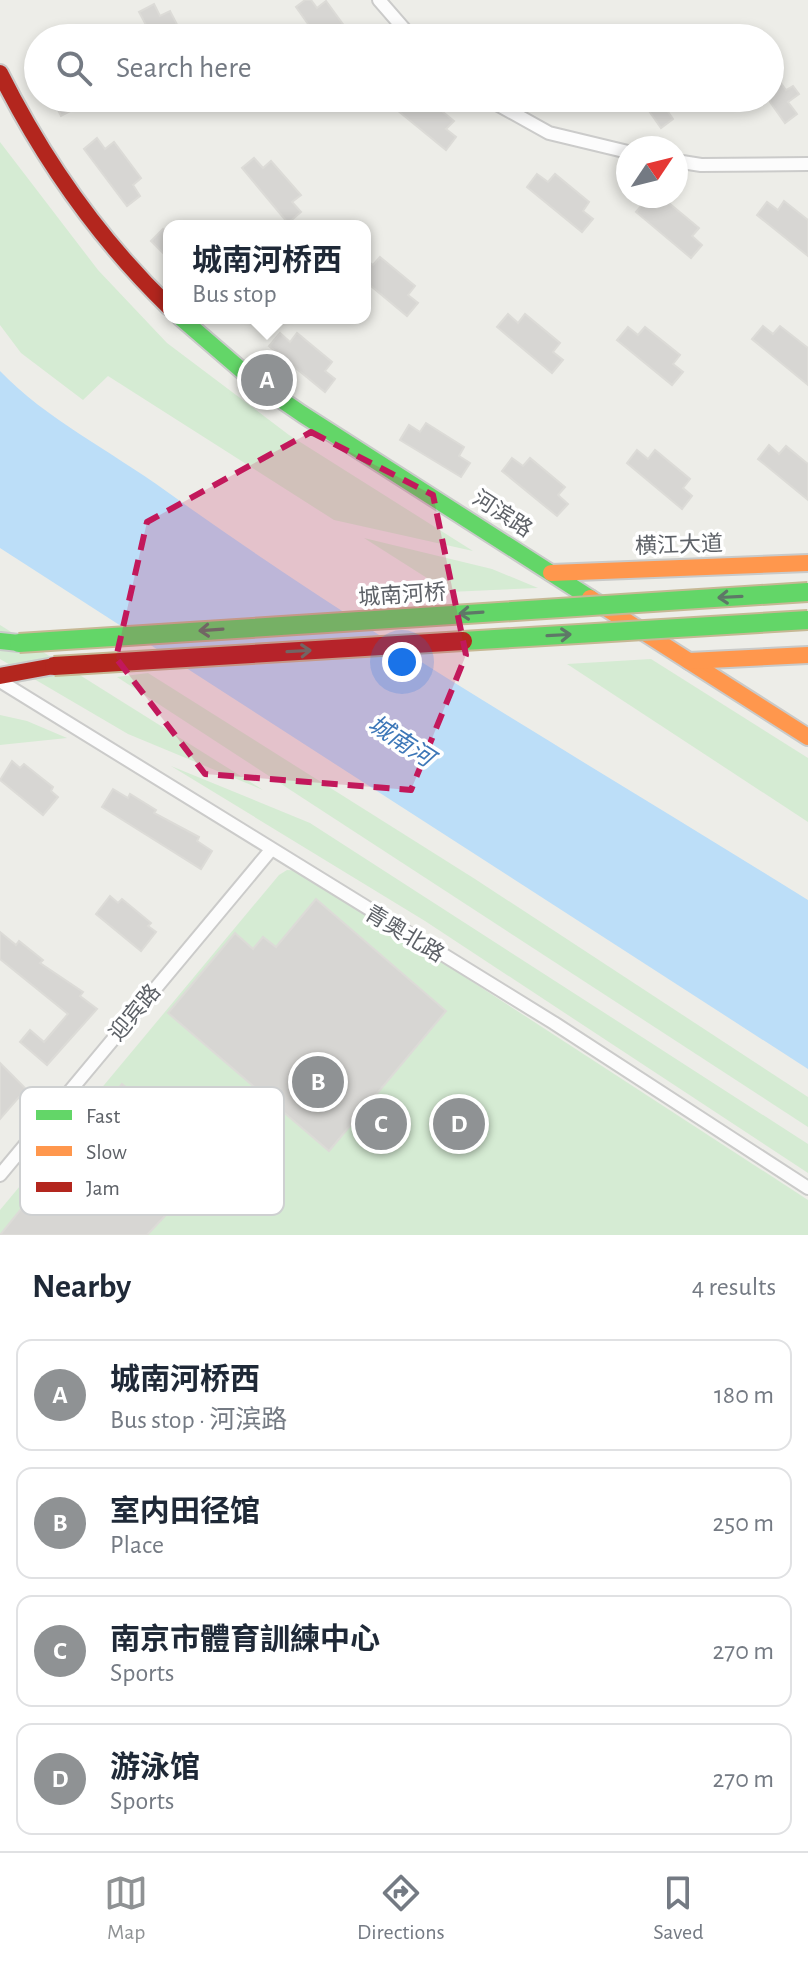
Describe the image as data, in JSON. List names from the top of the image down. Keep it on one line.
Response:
{"streets":{"main road":["河滨路","横江大道","城南河桥"],"street":["青奥北路","迎宾路"]},"crossings":[["河滨路","横江大道"],["青奥北路","迎宾路"]],"water":["城南河"],"legend":["Fast","Slow","Jam"],"north":"top right","page":{"search":"Search here","popup":["城南河桥西","Bus stop"],"pins":["A","B","C","D"],"heading":["Nearby","4 results"],"list":[{"mark":"A","name":"城南河桥西","note":"Bus stop · 河滨路","value":"180 m"},{"mark":"B","name":"室内田径馆","note":"Place","value":"250 m"},{"mark":"C","name":"南京市體育訓練中心","note":"Sports","value":"270 m"},{"mark":"D","name":"游泳馆","note":"Sports","value":"270 m"}],"nav":["Map","Directions","Saved"]}}
